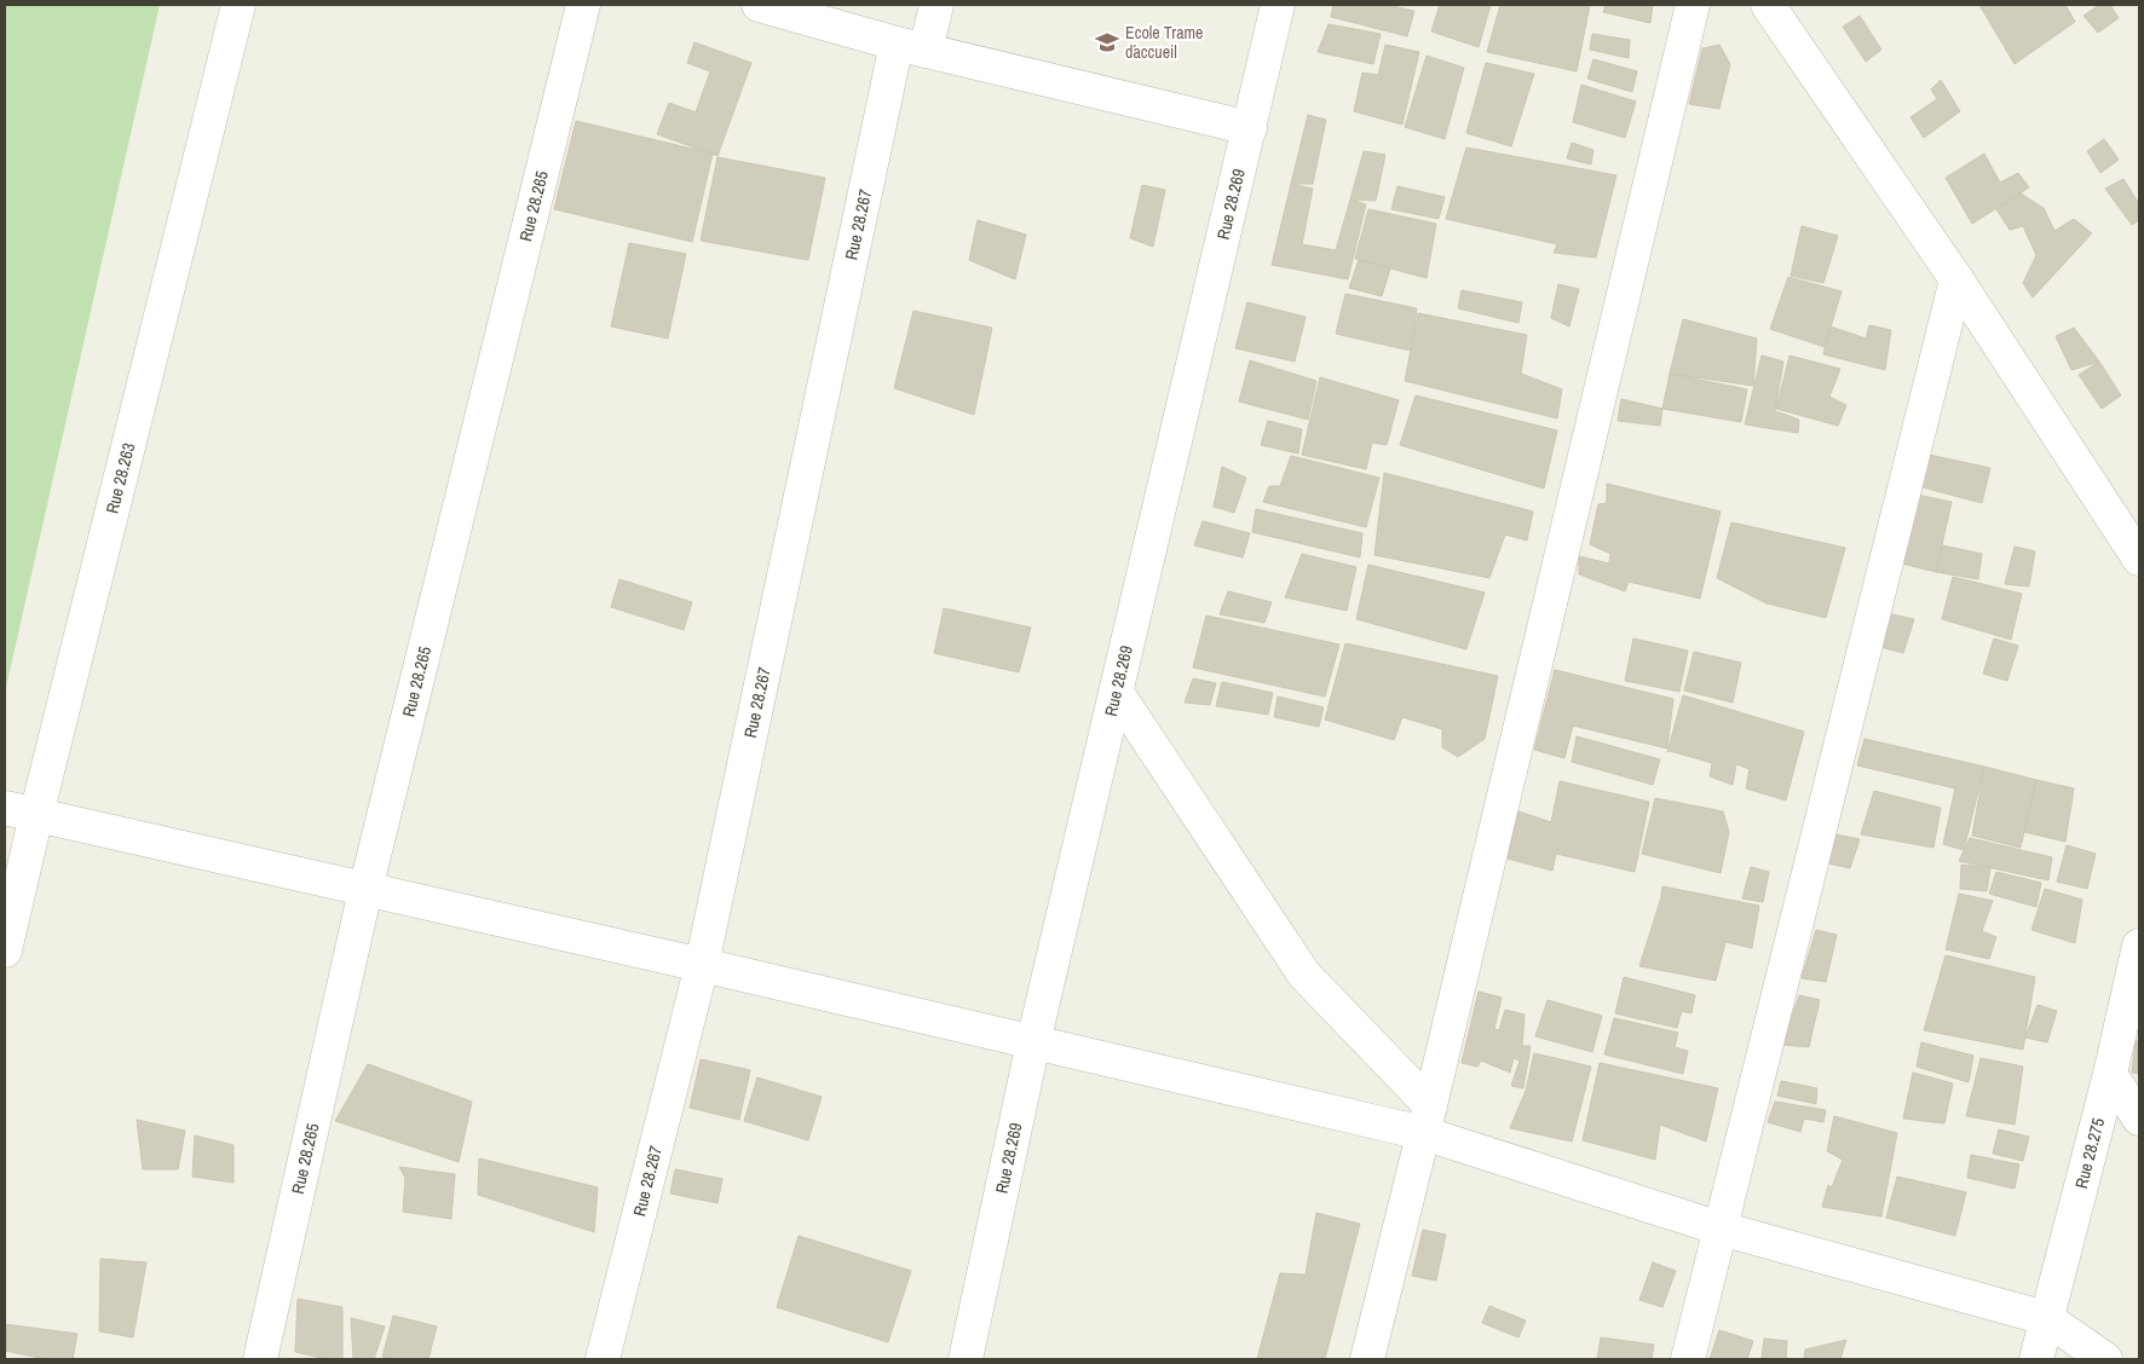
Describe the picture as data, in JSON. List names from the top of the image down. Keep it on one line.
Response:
{"streets":{"street":["Rue 28.269","Rue 28.265","Rue 28.267","Rue 28.263","Rue 28.275"]},"places":{"school or university":["Ecole Trame d´accueil"]}}
